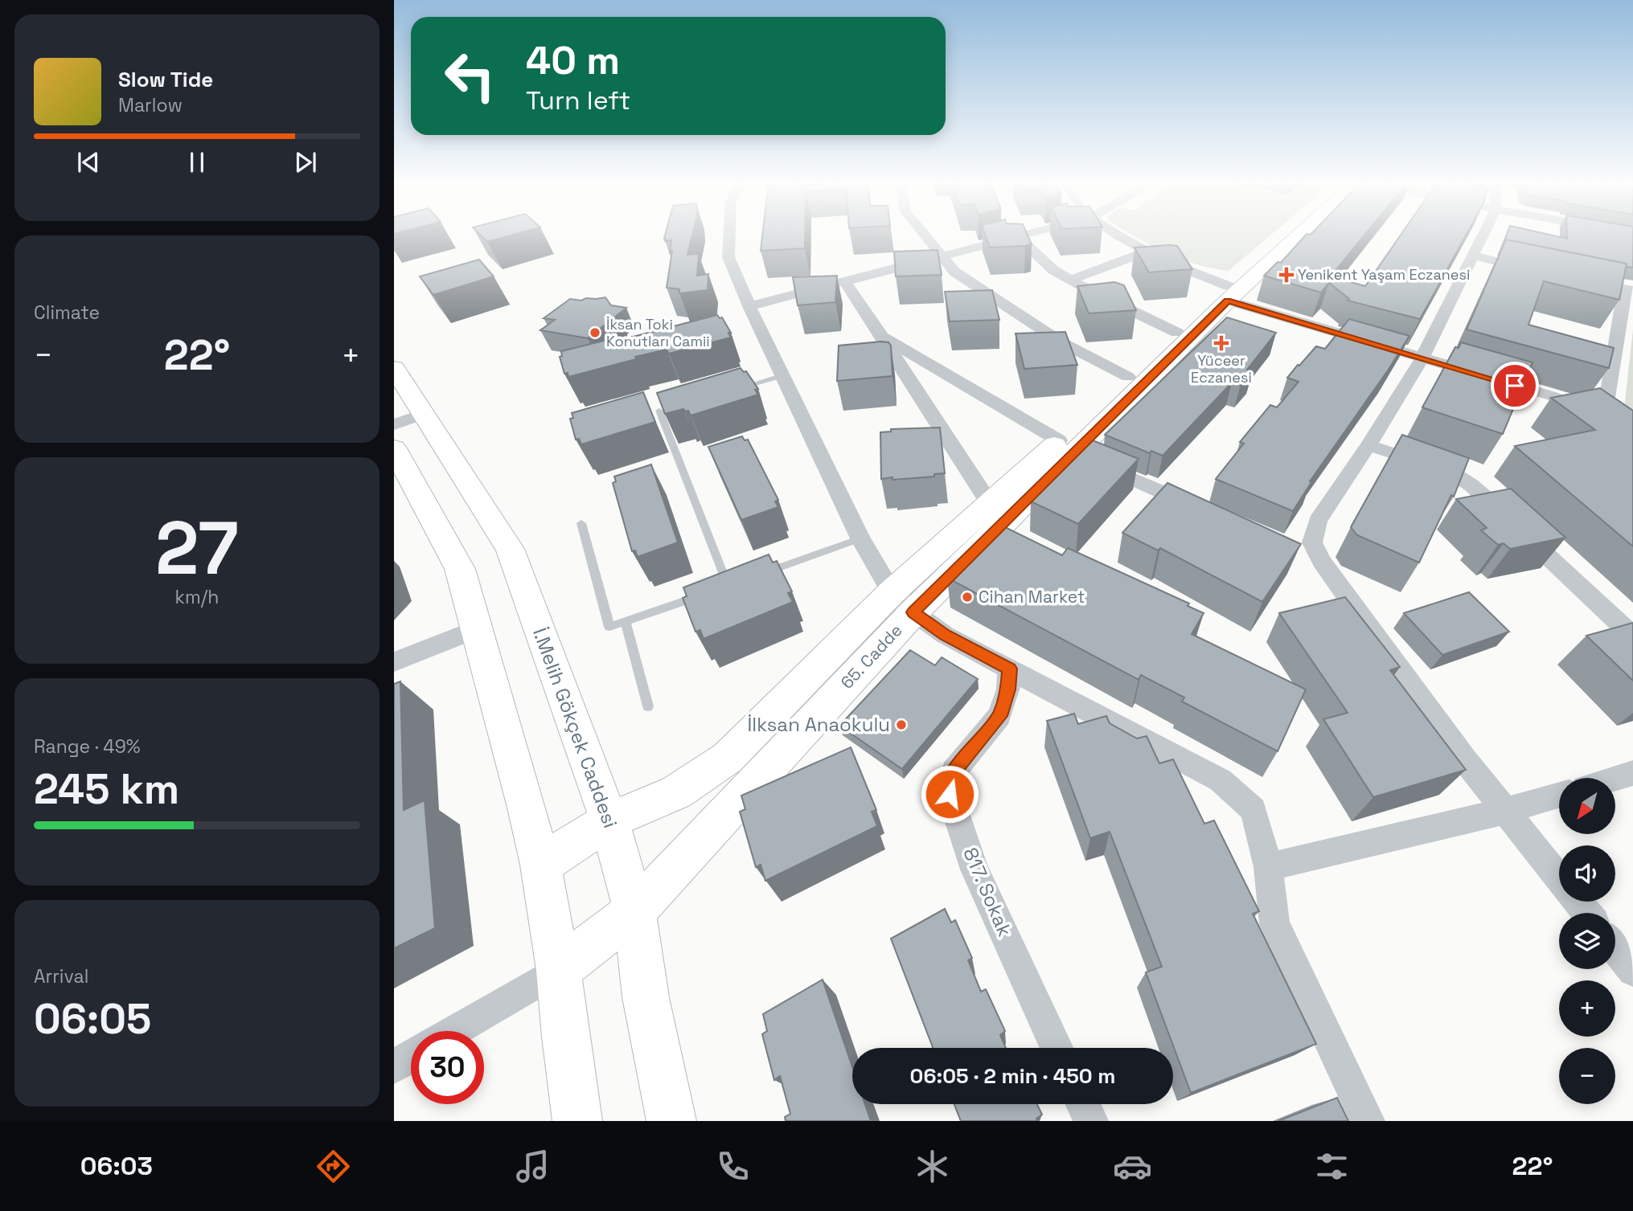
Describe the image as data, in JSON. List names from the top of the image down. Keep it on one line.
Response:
{"streets":{"main road":["65. Cadde","İ.Melih Gökçek Caddesi"],"street":["817. Sokak"]},"crossings":[["65. Cadde","İ.Melih Gökçek Caddesi"]],"places":{"health":["Yenikent Yaşam Eczanesi","Yüceer Eczanesi"],"other":["İksan Toki Konutları Camii","Cihan Market","İlksan Anaokulu"]},"north":"bottom left","page":{"turn":["40 m","Turn left"],"song":["Slow Tide","Marlow"],"tile":["Climate",["27","km/h"],["Range · 49%","245 km"],["Arrival","06:05"]],"heat":["−","22°","+"],"map_buttons":["+","−"],"limit":"30","trip":"06:05 · 2 min · 450 m","tabs":["06:03","22°"]}}
